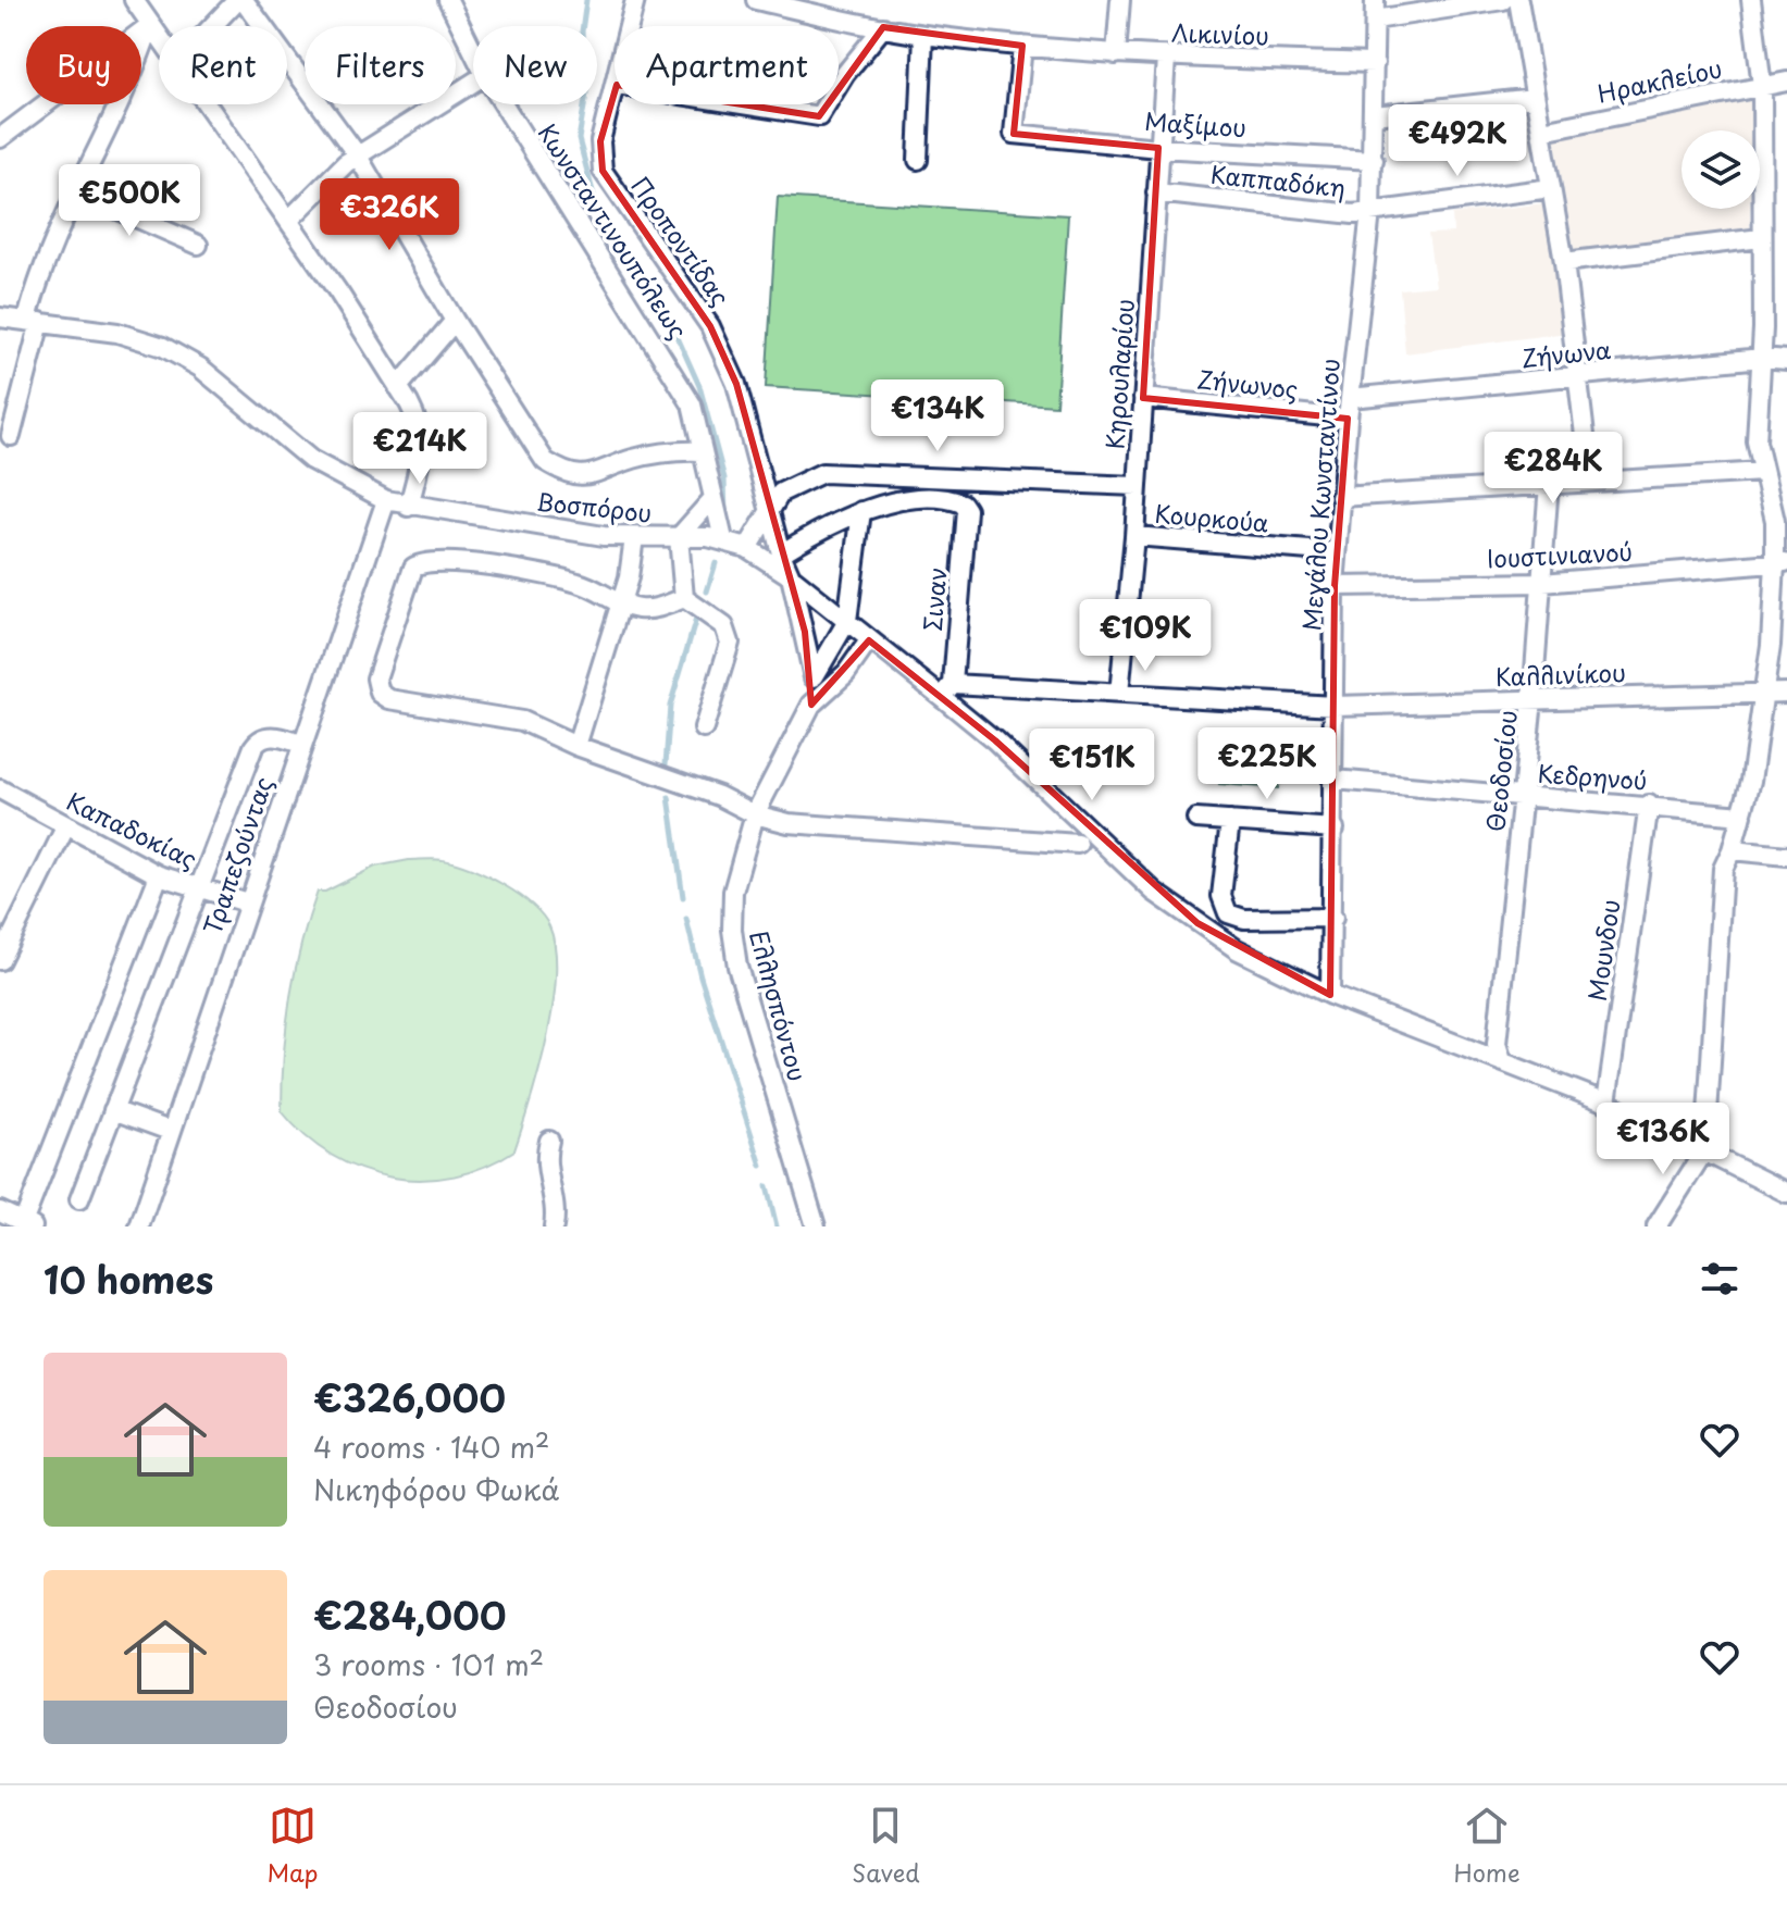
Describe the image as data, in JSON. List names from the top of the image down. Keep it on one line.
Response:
{"streets":{"street":["Λικινίου","Ηρακλείου","Μαξίμου","Καππαδόκη","Κωνσταντινουπόλεως","Προποντίδας","Ζήνωνα","Κηρουλαρίου","Ζήνωνος","Μεγάλου Κωνσταντίνου","Βοσπόρου","Κουρκούα","Ιουστινιανού","Σιναν","Καλλινίκου","Θεοδοσίου","Κεδρηνού","Καπαδοκίας","Τραπεζούντας","Μουνδου","Ελλησπόντου"]},"crossings":[["Λικινίου","Μαξίμου"],["Λικινίου","Κηρουλαρίου"],["Λικινίου","Μεγάλου Κωνσταντίνου"],["Μαξίμου","Κηρουλαρίου"],["Μαξίμου","Μεγάλου Κωνσταντίνου"],["Καππαδόκη","Κηρουλαρίου"],["Καππαδόκη","Μεγάλου Κωνσταντίνου"],["Κωνσταντινουπόλεως","Βοσπόρου"],["Προποντίδας","Βοσπόρου"],["Προποντίδας","Ελλησπόντου"],["Ζήνωνα","Μεγάλου Κωνσταντίνου"],["Κηρουλαρίου","Ζήνωνος"],["Κηρουλαρίου","Κουρκούα"],["Κηρουλαρίου","Καλλινίκου"],["Ζήνωνος","Μεγάλου Κωνσταντίνου"],["Μεγάλου Κωνσταντίνου","Κουρκούα"],["Μεγάλου Κωνσταντίνου","Ιουστινιανού"],["Μεγάλου Κωνσταντίνου","Καλλινίκου"],["Μεγάλου Κωνσταντίνου","Κεδρηνού"],["Βοσπόρου","Τραπεζούντας"],["Βοσπόρου","Ελλησπόντου"],["Ιουστινιανού","Θεοδοσίου"],["Σιναν","Καλλινίκου"],["Καλλινίκου","Θεοδοσίου"],["Θεοδοσίου","Κεδρηνού"],["Κεδρηνού","Μουνδου"],["Καπαδοκίας","Τραπεζούντας"]],"page":{"chip":["Buy","Rent","Filters","New","Apartment"],"price":["€492K","€500K","€326K","€134K","€214K","€284K","€109K","€225K","€151K","€136K"],"heading":"10 homes","list":[{"name":"€326,000","note":"4 rooms · 140 m² · Νικηφόρου Φωκά"},{"name":"€284,000","note":"3 rooms · 101 m² · Θεοδοσίου"}],"tabs":["Map","Saved","Home"]}}
